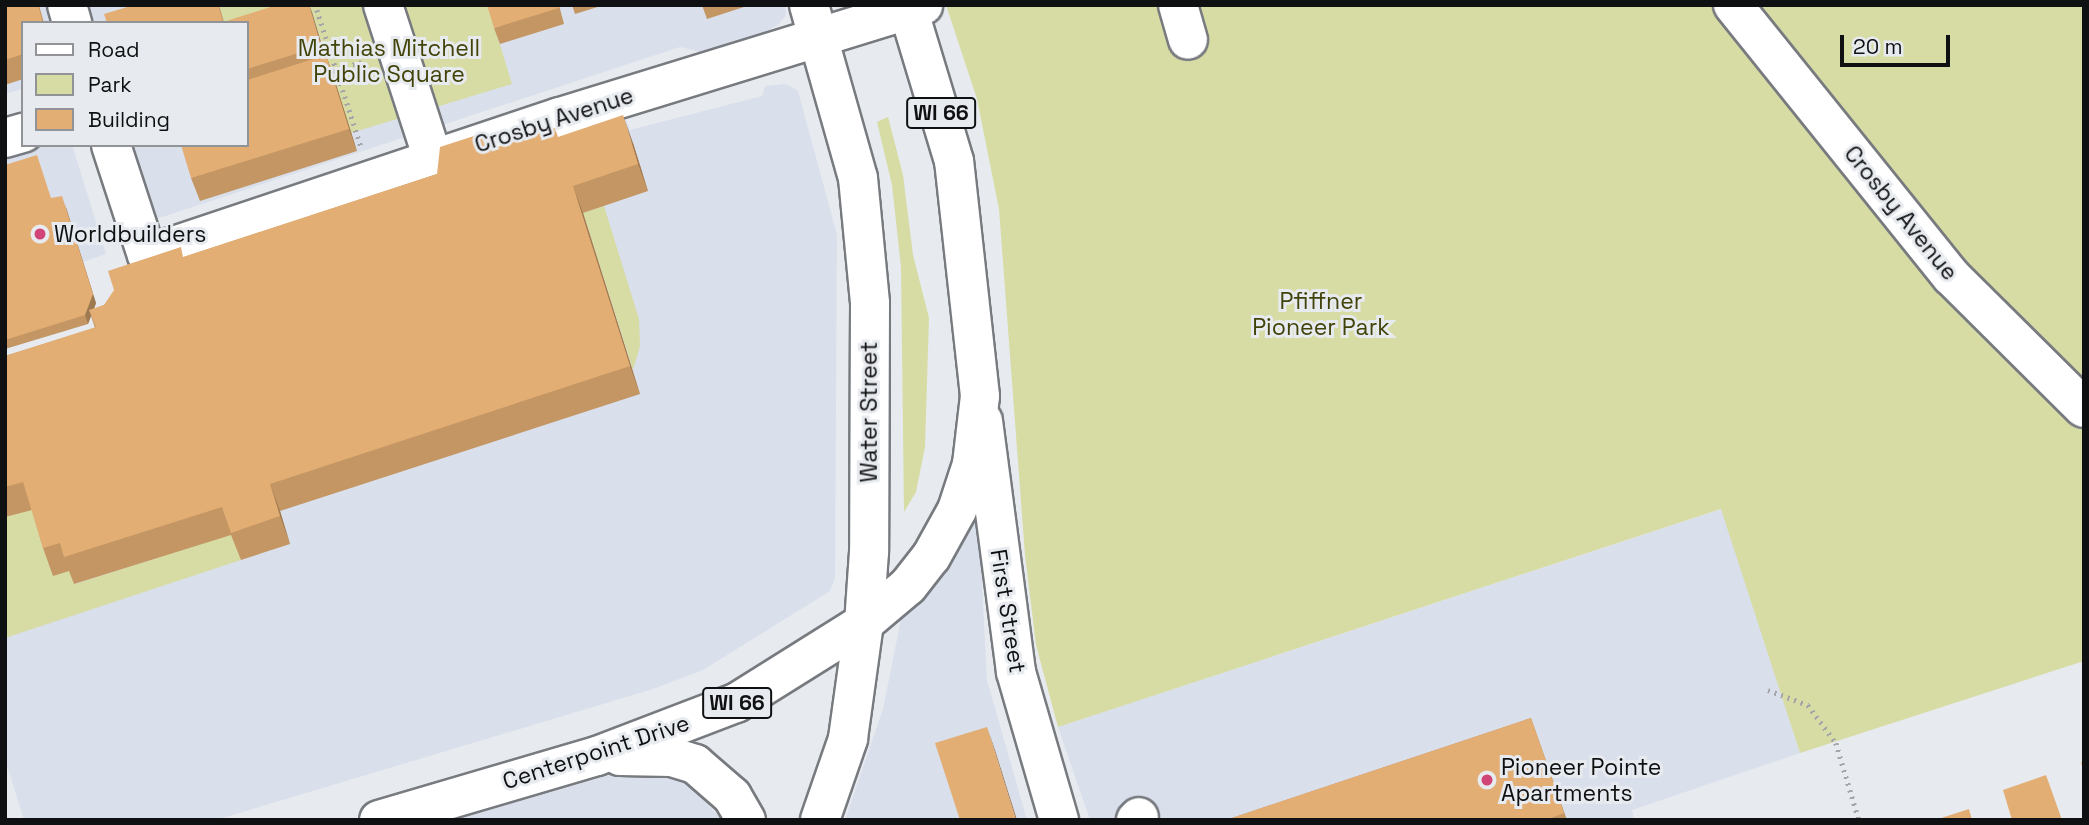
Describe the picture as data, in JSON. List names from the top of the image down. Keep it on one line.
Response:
{"streets":{"street":["WI 66","Crosby Avenue","Water Street","First Street","Centerpoint Drive"]},"crossings":[["WI 66","Crosby Avenue"],["WI 66","First Street"],["WI 66","Centerpoint Drive"],["Crosby Avenue","Water Street"],["Water Street","Centerpoint Drive"],["First Street","Centerpoint Drive"]],"parks":["Mathias Mitchell Public Square","Pfiffner Pioneer Park"],"places":["Worldbuilders","Pioneer Pointe Apartments"],"legend":["Road","Park","Building"],"scale_bar":"20 m"}
